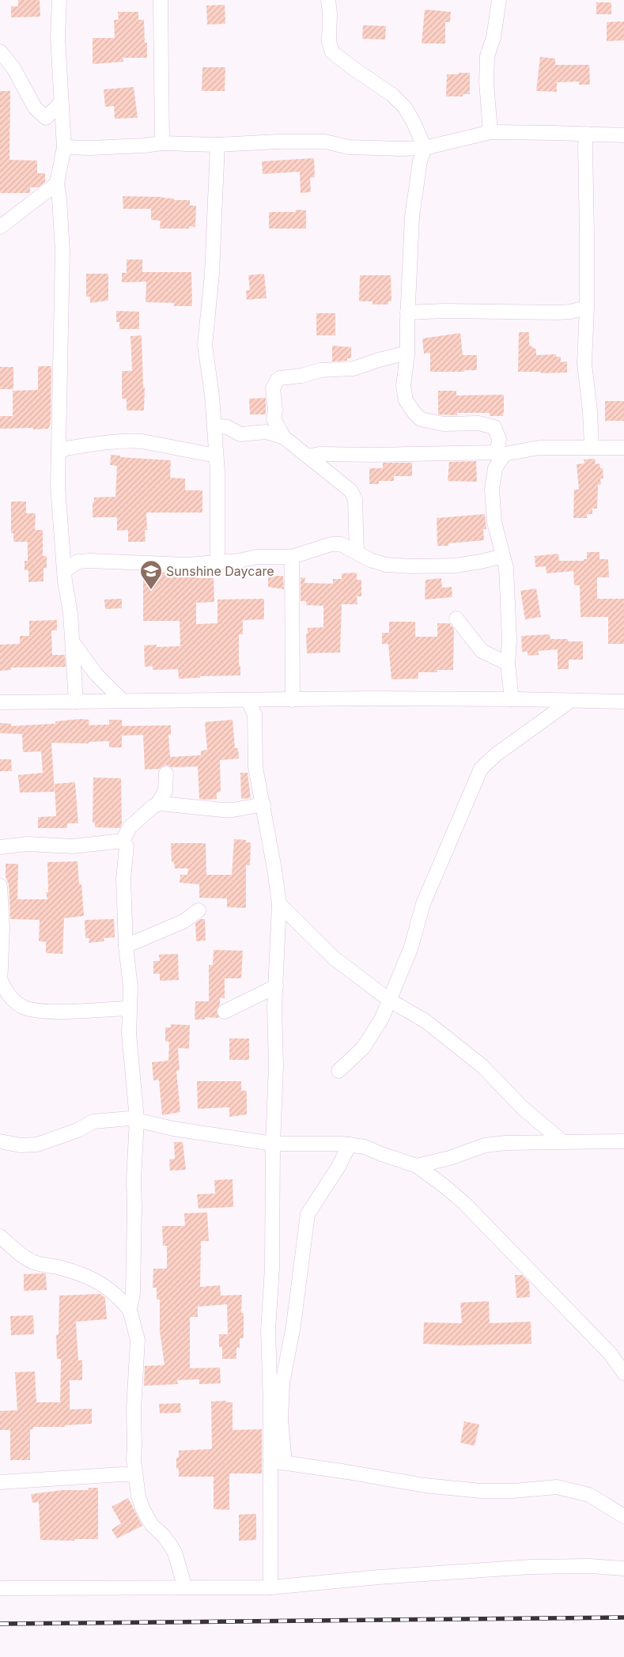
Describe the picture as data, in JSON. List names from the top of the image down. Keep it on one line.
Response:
{"places":{"school or university":["Sunshine Daycare"]}}
